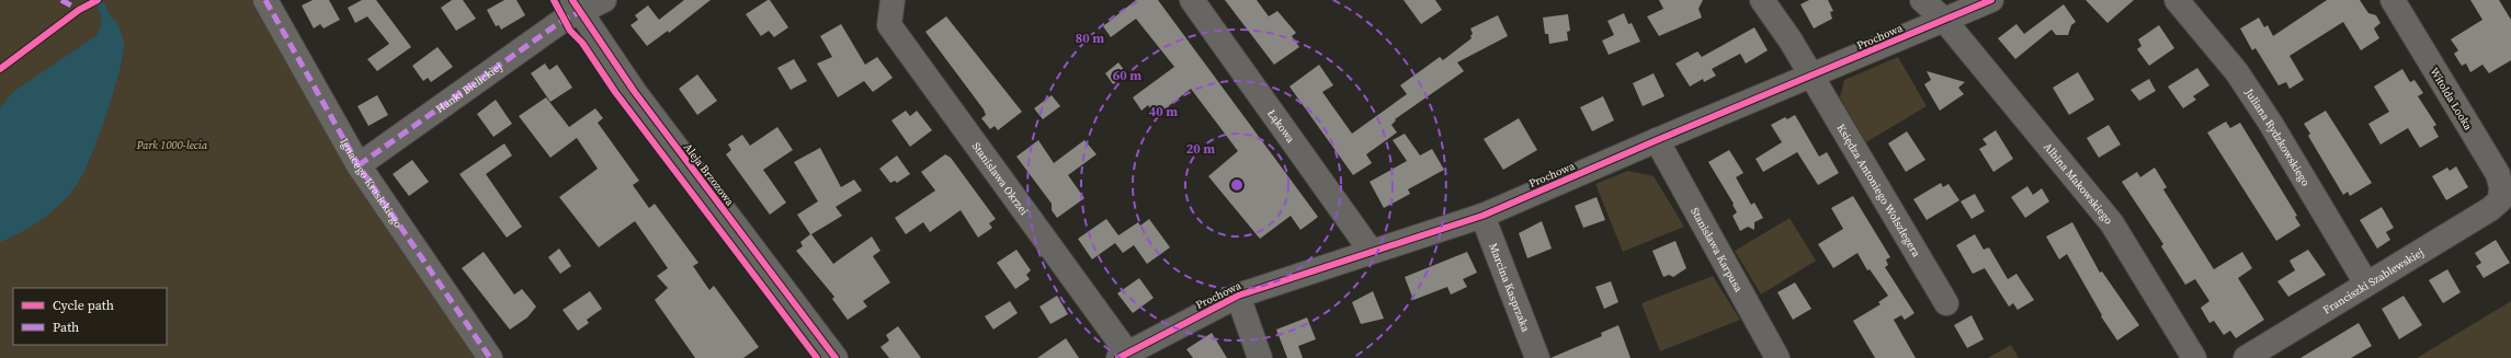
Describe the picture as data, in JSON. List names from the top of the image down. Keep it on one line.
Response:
{"streets":{"street":["Prochowa","Hanki Bielickiej","Witolda Looka","Łąkowa","Juliana Rydzkowskiego","Aleja Brzozowa","Stanisława Okrzei","Ignacego Krasickiego","Albina Makowskiego","Księdza Antoniego Wolszlegera","Stanisława Karpusa","Franciszki Szablewskiej","Marcina Kasprzaka"]},"crossings":[["Prochowa","Łąkowa"],["Prochowa","Stanisława Okrzei"],["Prochowa","Albina Makowskiego"],["Prochowa","Księdza Antoniego Wolszlegera"],["Prochowa","Stanisława Karpusa"],["Prochowa","Marcina Kasprzaka"],["Hanki Bielickiej","Aleja Brzozowa"],["Hanki Bielickiej","Ignacego Krasickiego"],["Witolda Looka","Franciszki Szablewskiej"],["Juliana Rydzkowskiego","Franciszki Szablewskiej"]],"parks":["Park 1000-lecia"],"legend":["Cycle path","Path"],"rings":["80 m","60 m","40 m","20 m"]}
